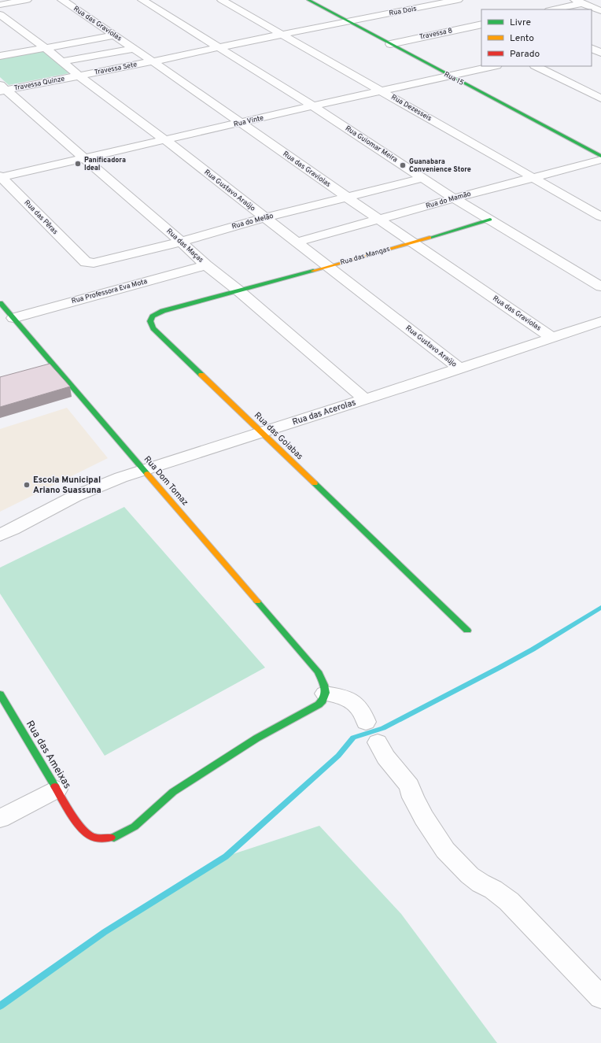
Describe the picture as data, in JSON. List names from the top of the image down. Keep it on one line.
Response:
{"streets":{"street":["Rua Dois","Rua das Graviolas","Travessa 8","Travessa Sete","Rua 15","Travessa Quinze","Rua Dezesseis","Rua Vinte","Rua Guiomar Meira","Rua Gustavo Araújo","Rua do Mamão","Rua das Pêras","Rua do Melão","Rua das Maças","Rua das Mangas","Rua Professora Eva Mota","Rua das Acerolas","Rua das Goiabas","Rua Dom Tomaz","Rua das Ameixas"]},"crossings":[["Rua Dois","Rua 15"],["Rua Dois","Rua Dezesseis"],["Rua das Graviolas","Travessa Sete"],["Rua das Graviolas","Rua Vinte"],["Rua das Graviolas","Rua do Mamão"],["Rua das Graviolas","Rua do Melão"],["Rua das Graviolas","Rua das Mangas"],["Rua das Graviolas","Rua das Acerolas"],["Travessa 8","Rua 15"],["Travessa Sete","Travessa Quinze"],["Travessa Sete","Rua Gustavo Araújo"],["Rua 15","Rua Vinte"],["Travessa Quinze","Rua Gustavo Araújo"],["Travessa Quinze","Rua das Maças"],["Rua Dezesseis","Rua Vinte"],["Rua Dezesseis","Rua do Mamão"],["Rua Vinte","Rua Guiomar Meira"],["Rua Vinte","Rua Gustavo Araújo"],["Rua Vinte","Rua das Pêras"],["Rua Vinte","Rua das Maças"],["Rua Guiomar Meira","Rua do Mamão"],["Rua Guiomar Meira","Rua do Melão"],["Rua Guiomar Meira","Rua das Mangas"],["Rua Gustavo Araújo","Rua do Mamão"],["Rua Gustavo Araújo","Rua do Melão"],["Rua Gustavo Araújo","Rua das Mangas"],["Rua Gustavo Araújo","Rua das Acerolas"],["Rua das Pêras","Rua do Melão"],["Rua do Melão","Rua das Maças"],["Rua das Maças","Rua das Mangas"],["Rua das Maças","Rua Professora Eva Mota"],["Rua das Maças","Rua das Acerolas"],["Rua das Maças","Rua das Goiabas"],["Rua das Mangas","Rua das Goiabas"],["Rua Professora Eva Mota","Rua Dom Tomaz"],["Rua das Acerolas","Rua das Goiabas"],["Rua das Acerolas","Rua Dom Tomaz"],["Rua Dom Tomaz","Rua das Ameixas"]],"places":["Panificadora Ideal","Guanabara Convenience Store","Escola Municipal Ariano Suassuna"],"legend":["Livre","Lento","Parado"]}
